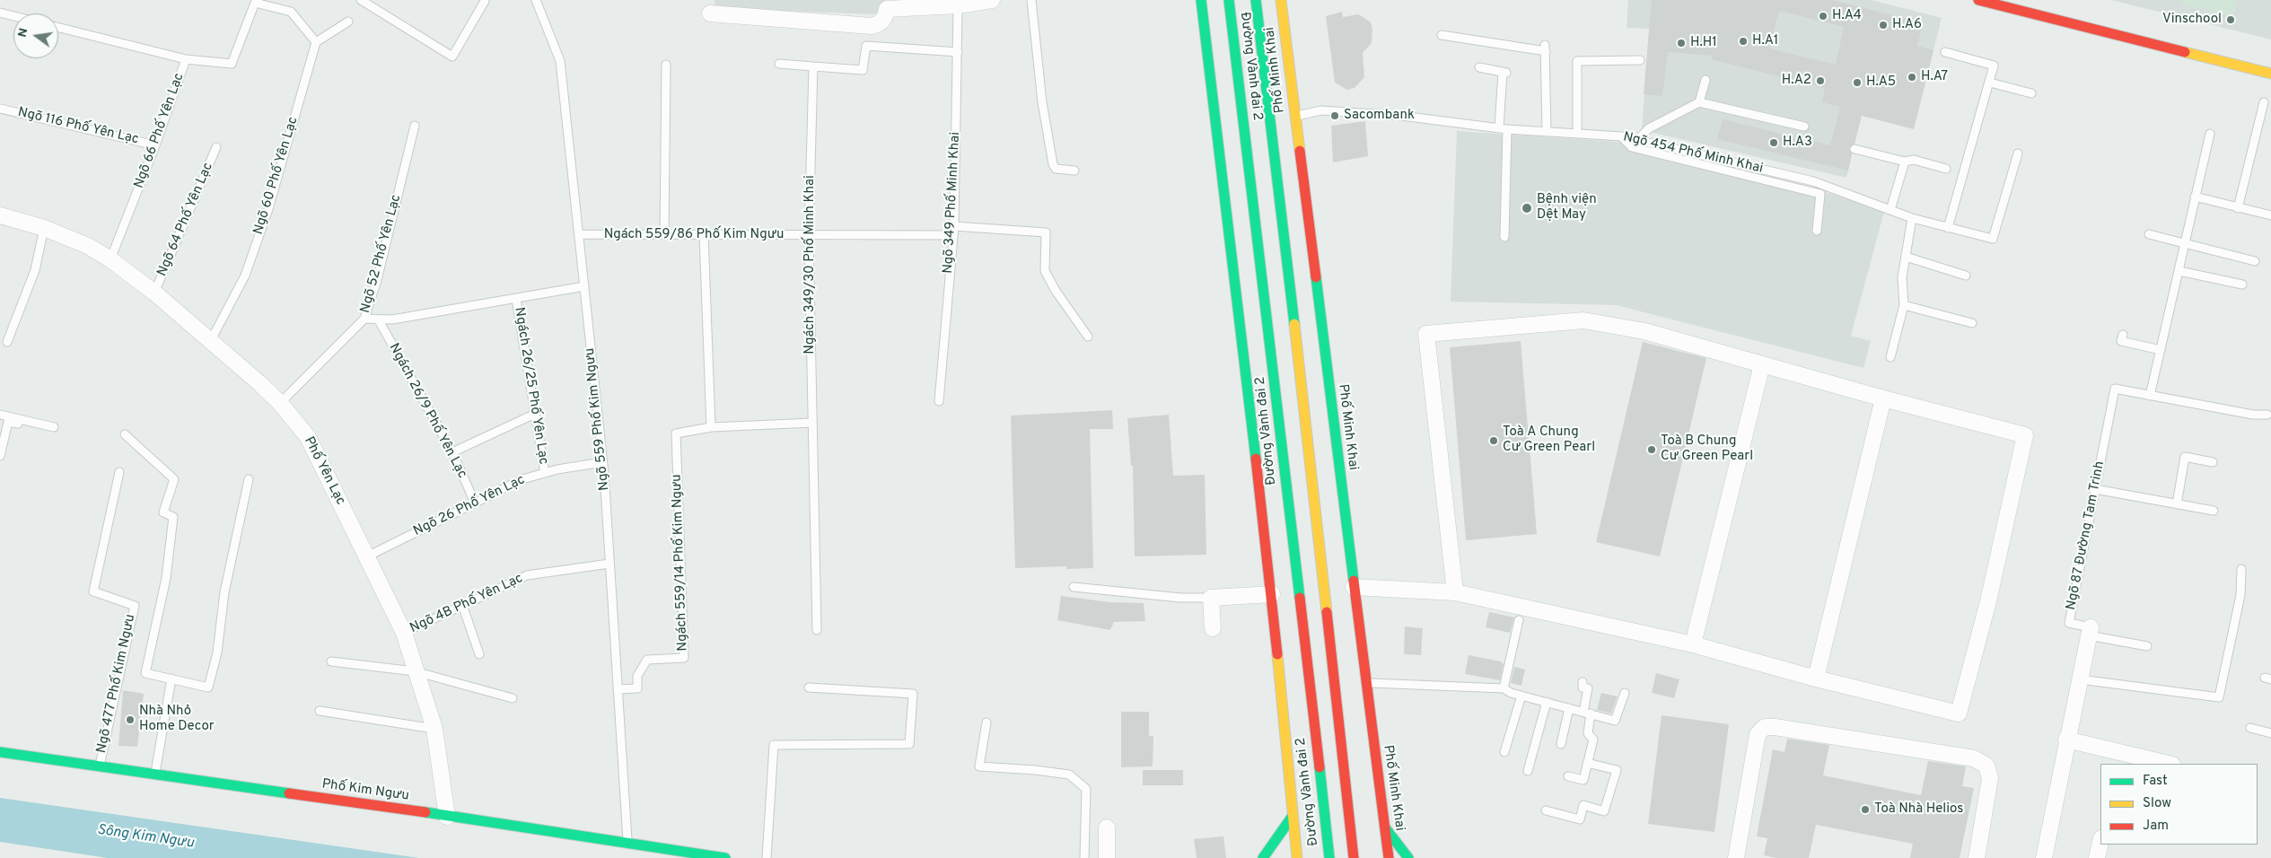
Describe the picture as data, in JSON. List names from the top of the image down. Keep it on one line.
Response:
{"streets":{"main road":["Đường Vành đai 2","Phố Minh Khai","Phố Kim Ngưu"],"street":["Phố Yên Lạc"],"lane":["Ngõ 116 Phố Yên Lạc","Ngõ 66 Phố Yên Lạc","Ngõ 454 Phố Minh Khai","Ngõ 60 Phố Yên Lạc","Ngõ 349 Phố Minh Khai","Ngõ 64 Phố Yên Lạc","Ngách 559/86 Phố Kim Ngưu","Ngõ 52 Phố Yên Lạc","Ngách 349/30 Phố Minh Khai","Ngách 26/25 Phố Yên Lạc","Ngách 26/9 Phố Yên Lạc","Ngõ 559 Phố Kim Ngưu","Ngõ 26 Phố Yên Lạc","Ngõ 87 Đường Tam Trinh","Ngách 559/14 Phố Kim Ngưu","Ngõ 4B Phố Yên Lạc","Ngõ 477 Phố Kim Ngưu"]},"crossings":[["Phố Minh Khai","Ngõ 454 Phố Minh Khai"],["Ngõ 116 Phố Yên Lạc","Ngõ 66 Phố Yên Lạc"],["Ngõ 66 Phố Yên Lạc","Phố Yên Lạc"],["Ngõ 60 Phố Yên Lạc","Phố Yên Lạc"],["Ngõ 349 Phố Minh Khai","Ngách 559/86 Phố Kim Ngưu"],["Ngõ 64 Phố Yên Lạc","Phố Yên Lạc"],["Ngách 559/86 Phố Kim Ngưu","Ngách 349/30 Phố Minh Khai"],["Ngách 559/86 Phố Kim Ngưu","Ngõ 559 Phố Kim Ngưu"],["Ngõ 52 Phố Yên Lạc","Phố Yên Lạc"],["Ngách 26/25 Phố Yên Lạc","Ngõ 26 Phố Yên Lạc"],["Ngách 26/9 Phố Yên Lạc","Ngõ 26 Phố Yên Lạc"],["Ngõ 559 Phố Kim Ngưu","Ngõ 26 Phố Yên Lạc"],["Ngõ 559 Phố Kim Ngưu","Ngách 559/14 Phố Kim Ngưu"],["Ngõ 559 Phố Kim Ngưu","Ngõ 4B Phố Yên Lạc"],["Ngõ 559 Phố Kim Ngưu","Phố Kim Ngưu"],["Phố Yên Lạc","Ngõ 26 Phố Yên Lạc"],["Phố Yên Lạc","Ngõ 4B Phố Yên Lạc"],["Phố Yên Lạc","Phố Kim Ngưu"],["Ngõ 477 Phố Kim Ngưu","Phố Kim Ngưu"]],"water":["Sông Kim Ngưu"],"places":["H.A4","Vinschool","H.A6","H.A1","H.H1","H.A7","H.A2","H.A5","Sacombank","H.A3","Bệnh viện Dệt May","Toà A Chung Cư Green Pearl","Toà B Chung Cư Green Pearl","Nhà Nhỏ Home Decor","Toà Nhà Helios"],"legend":["Fast","Slow","Jam"],"north":"left"}
